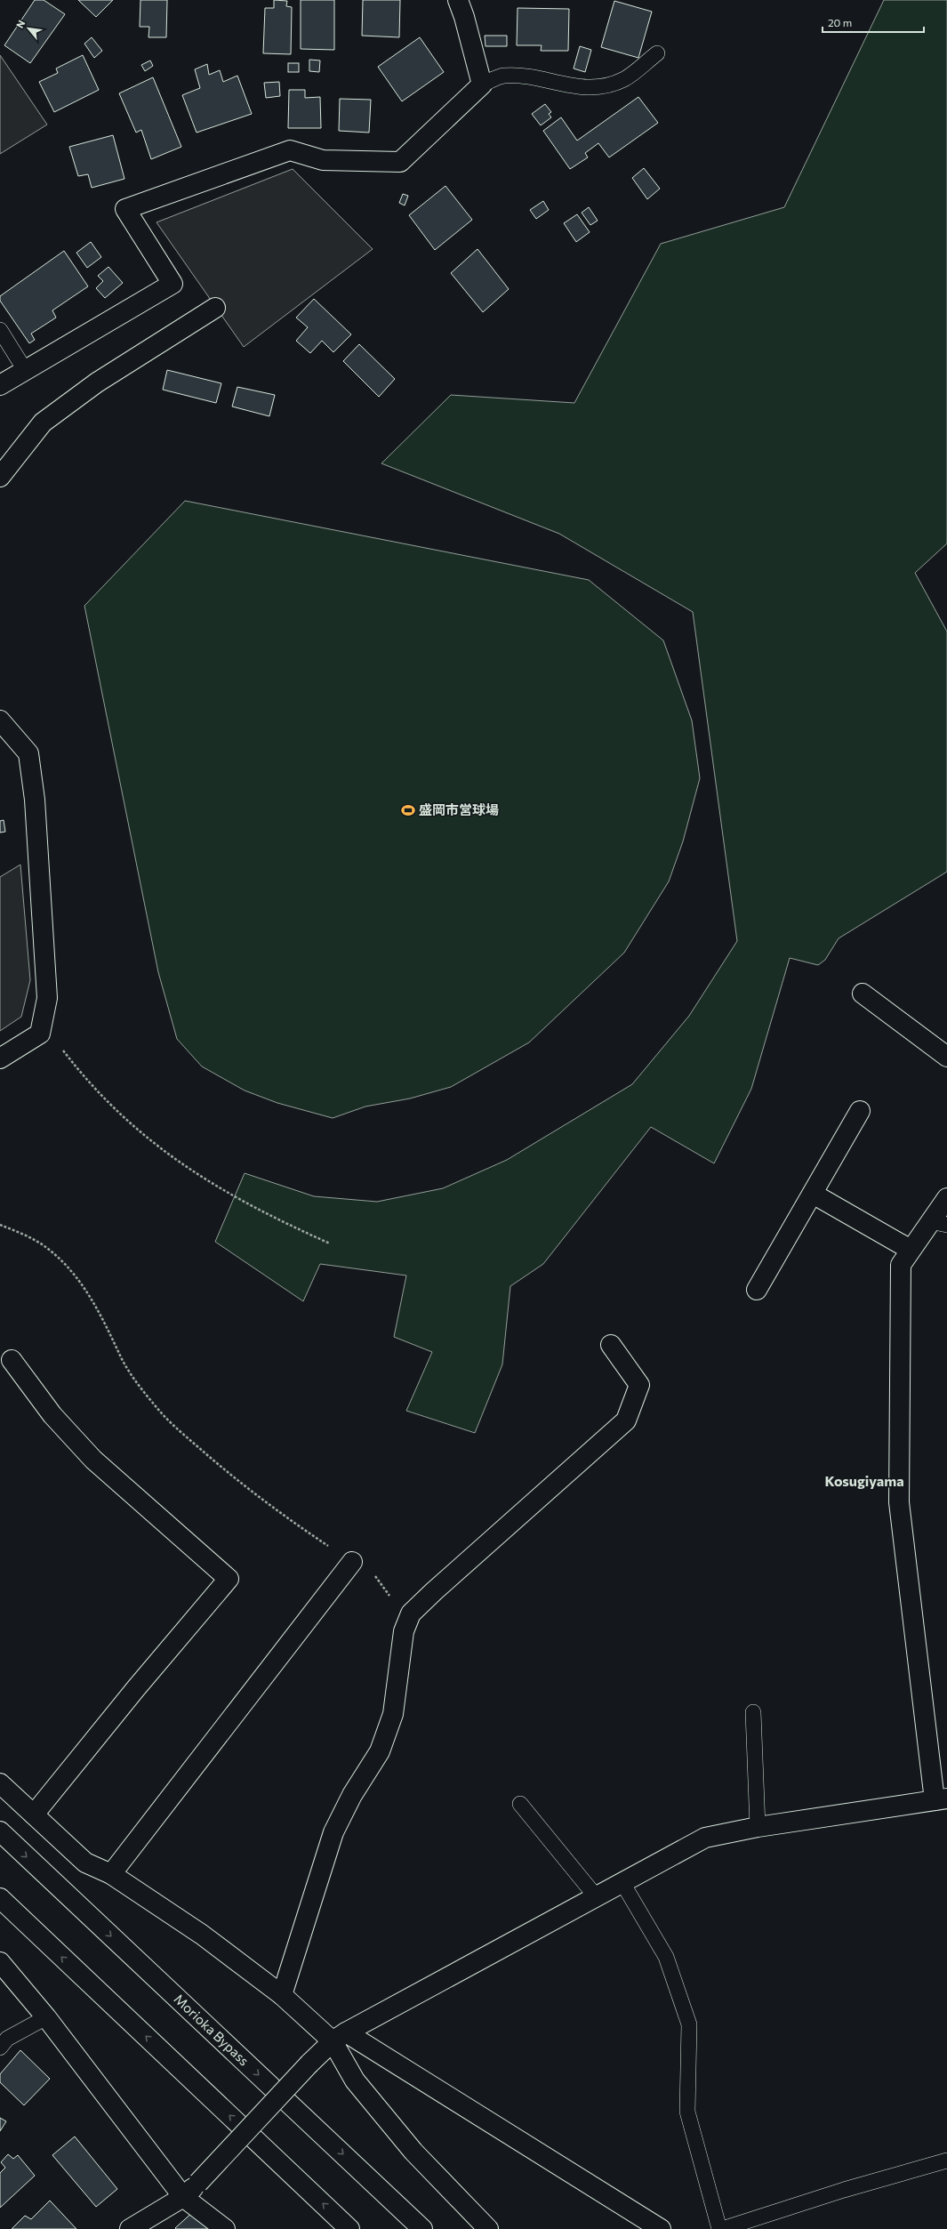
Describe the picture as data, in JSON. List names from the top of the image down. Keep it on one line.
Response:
{"streets":{"main road":["Morioka Bypass"]},"districts":["Kosugiyama"],"places":{"sports":["盛岡市営球場"]},"scale_bar":"20 m","north":"top left"}
